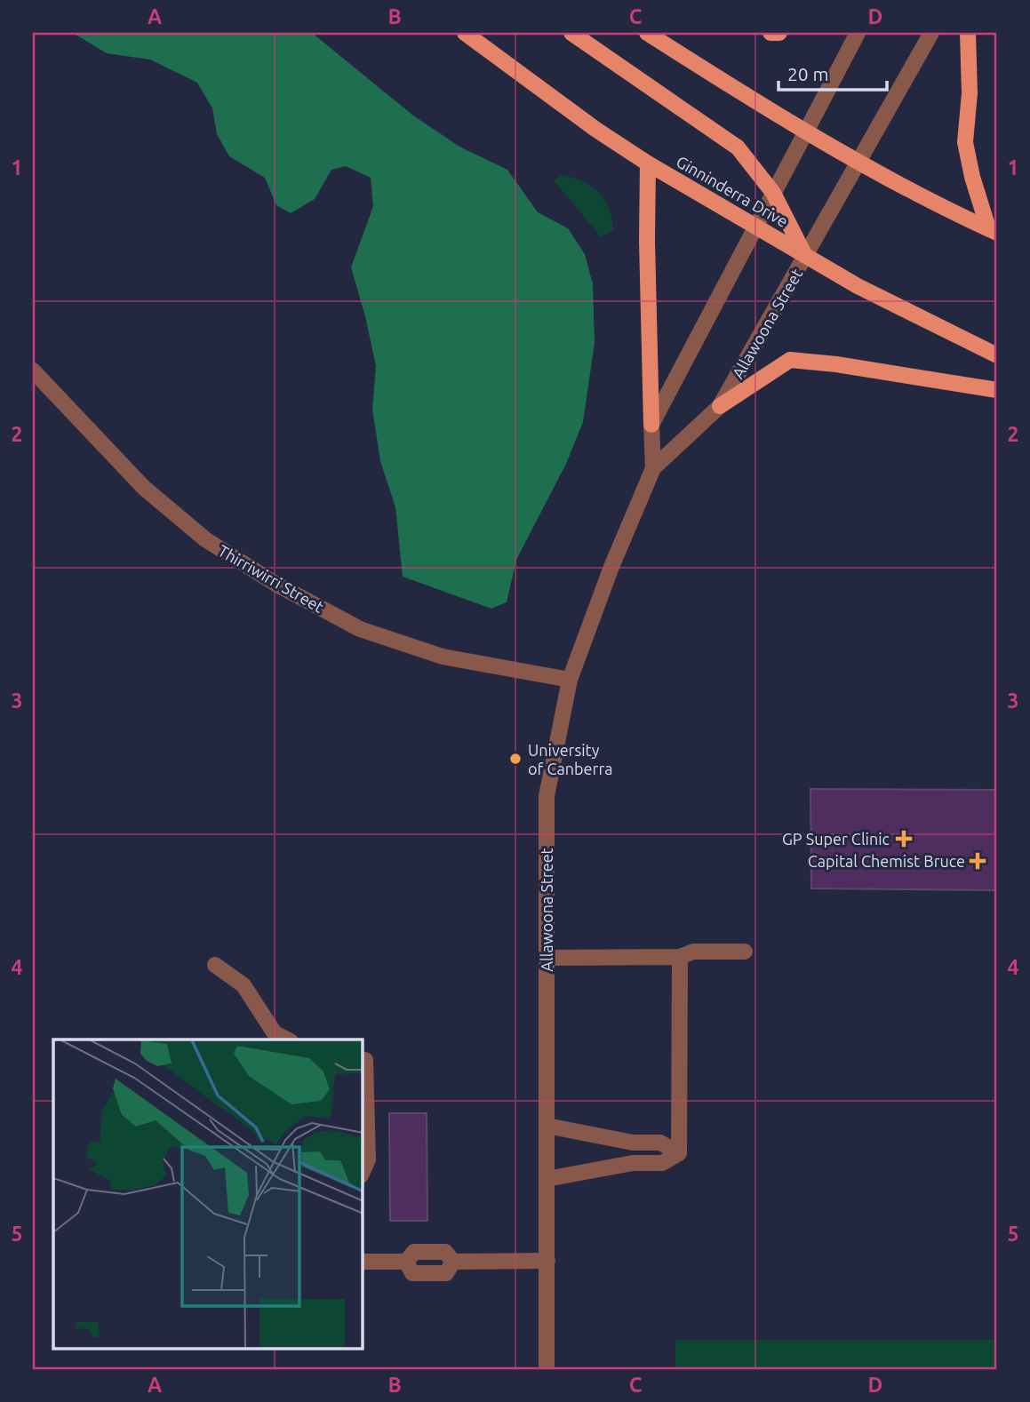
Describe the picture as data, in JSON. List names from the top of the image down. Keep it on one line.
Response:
{"streets":{"main road":["Ginninderra Drive"],"street":["Allawoona Street","Thirriwirri Street"]},"crossings":[["Ginninderra Drive","Allawoona Street"],["Allawoona Street","Thirriwirri Street"]],"places":{"other":["University of Canberra"],"health":["GP Super Clinic","Capital Chemist Bruce"]},"scale_bar":"20 m","grid":{"columns":["A","B","C","D"],"rows":["1","2","3","4","5"]}}
